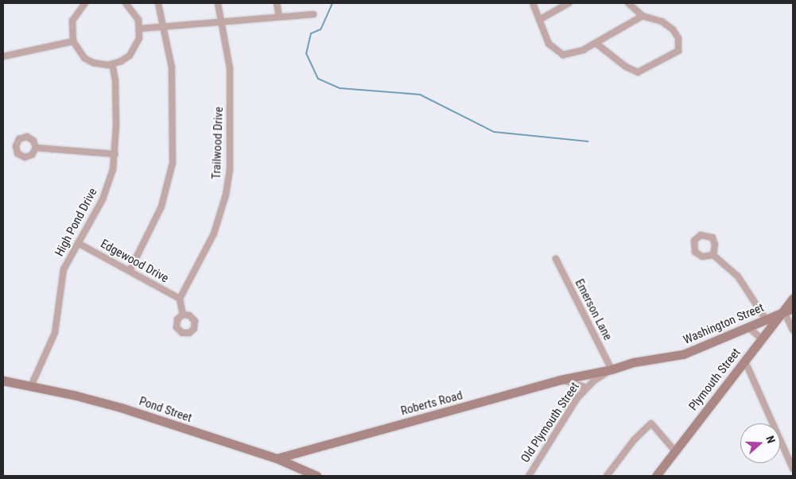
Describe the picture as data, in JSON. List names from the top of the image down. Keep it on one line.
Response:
{"streets":{"main road":["Washington Street","Plymouth Street","Roberts Road","Pond Street"],"street":["Trailwood Drive","High Pond Drive","Edgewood Drive","Emerson Lane","Old Plymouth Street"]},"crossings":[["Trailwood Drive","Edgewood Drive"],["High Pond Drive","Edgewood Drive"],["High Pond Drive","Pond Street"],["Emerson Lane","Washington Street"],["Emerson Lane","Old Plymouth Street"],["Washington Street","Plymouth Street"],["Washington Street","Roberts Road"],["Washington Street","Old Plymouth Street"],["Roberts Road","Pond Street"]],"north":"right"}
